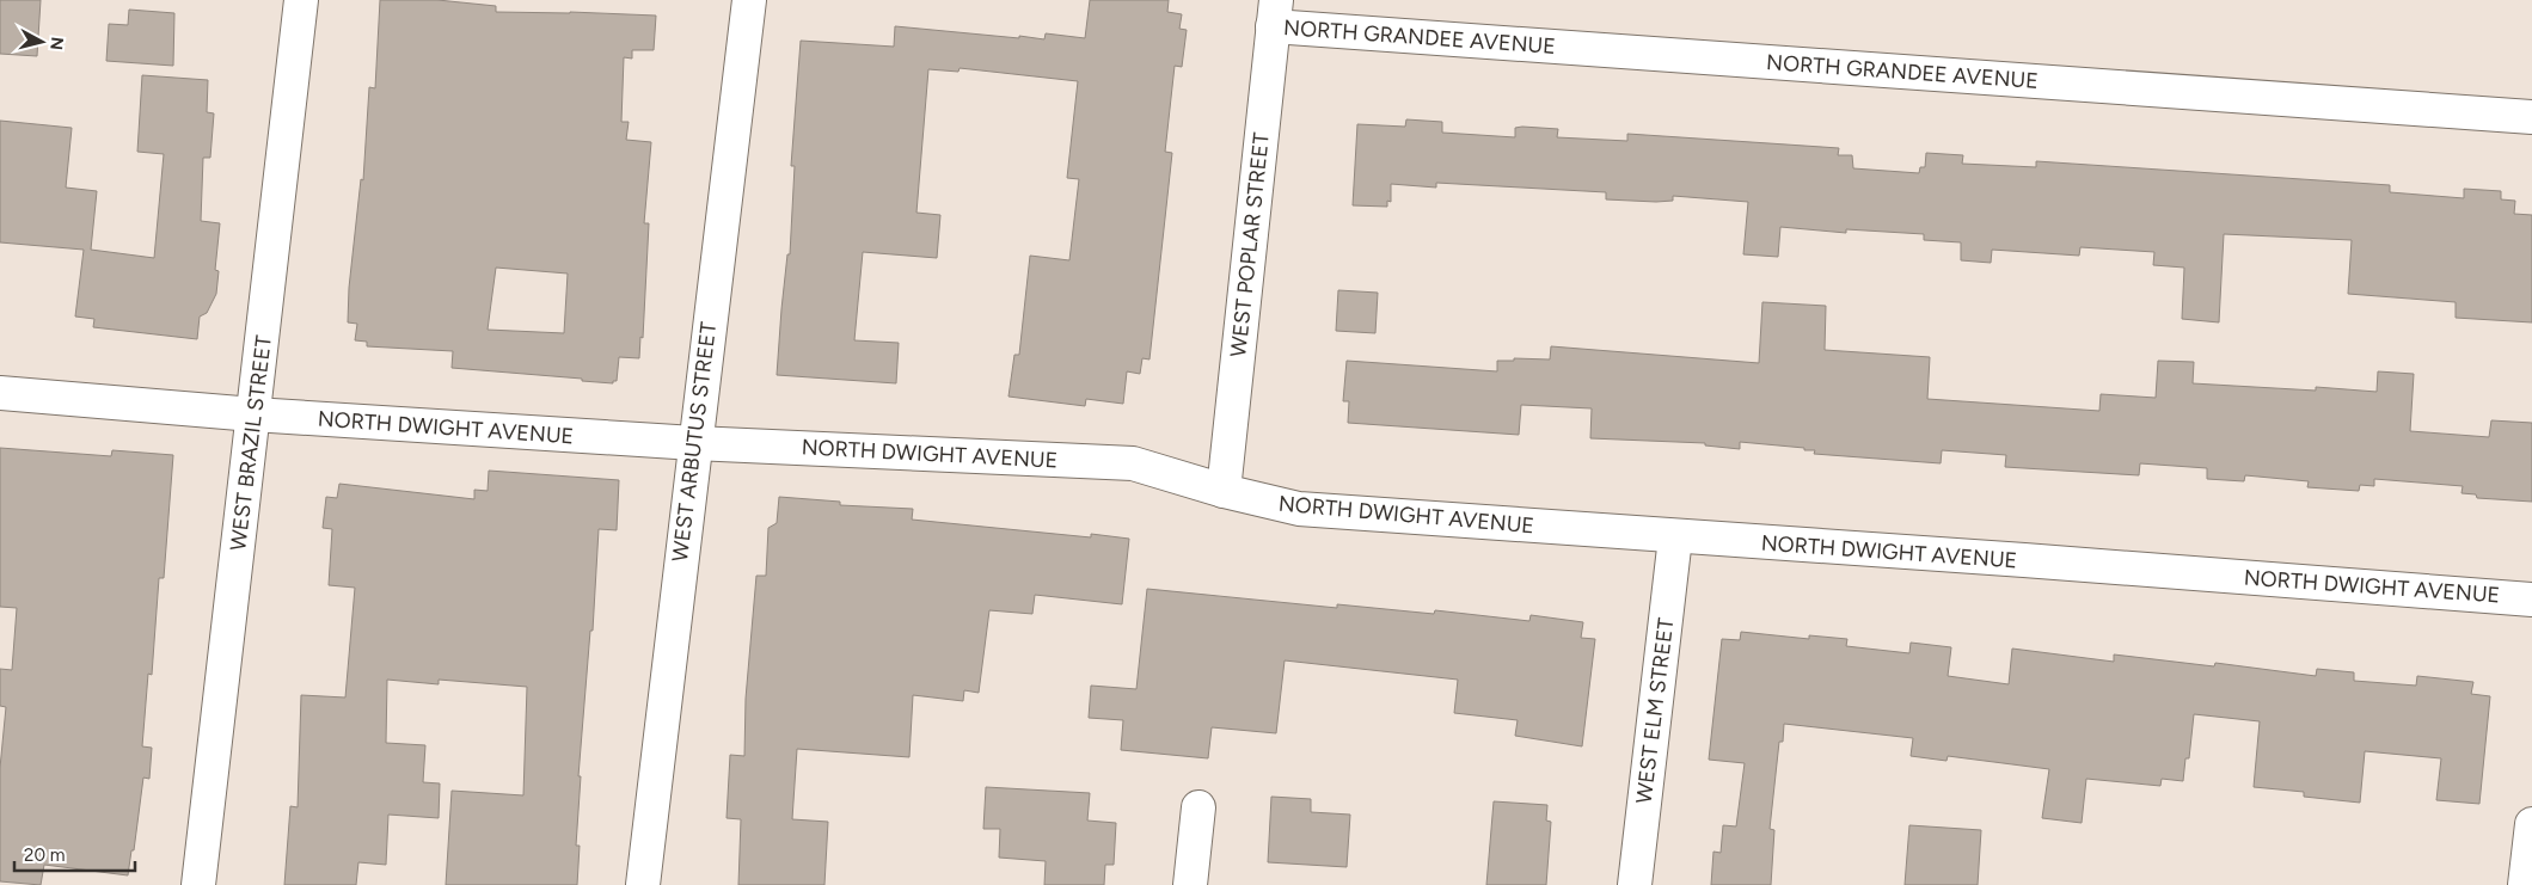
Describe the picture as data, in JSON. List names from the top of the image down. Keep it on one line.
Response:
{"streets":{"street":["NORTH GRANDEE AVENUE","WEST POPLAR STREET","NORTH DWIGHT AVENUE","WEST ARBUTUS STREET","WEST BRAZIL STREET","WEST ELM STREET"]},"crossings":[["NORTH GRANDEE AVENUE","WEST POPLAR STREET"],["WEST POPLAR STREET","NORTH DWIGHT AVENUE"],["NORTH DWIGHT AVENUE","WEST ARBUTUS STREET"],["NORTH DWIGHT AVENUE","WEST BRAZIL STREET"],["NORTH DWIGHT AVENUE","WEST ELM STREET"]],"scale_bar":"20 m","north":"right"}
